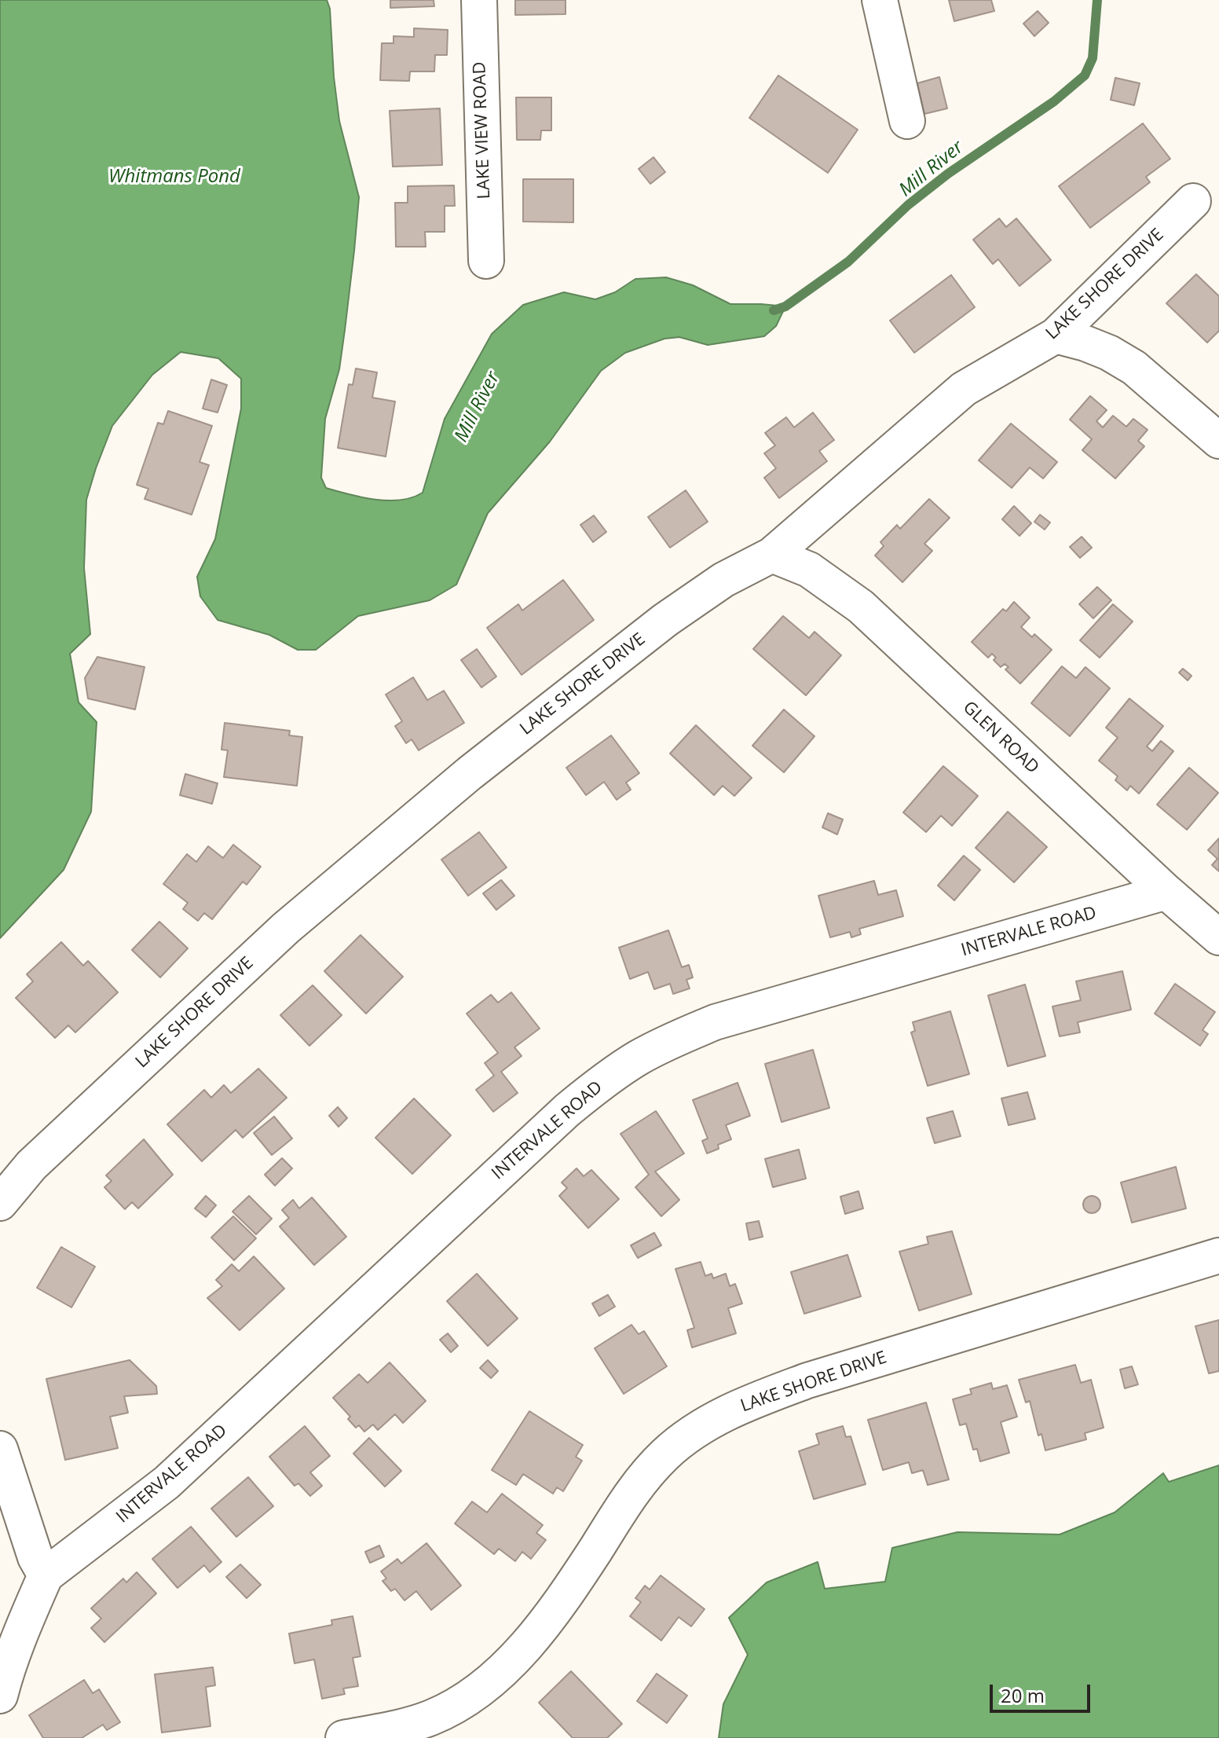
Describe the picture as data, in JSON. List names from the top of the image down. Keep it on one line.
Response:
{"streets":{"street":["LAKE VIEW ROAD","LAKE SHORE DRIVE","GLEN ROAD","INTERVALE ROAD"]},"crossings":[["LAKE SHORE DRIVE","GLEN ROAD"],["GLEN ROAD","INTERVALE ROAD"]],"water":["Mill River","Whitmans Pond"],"scale_bar":"20 m"}
